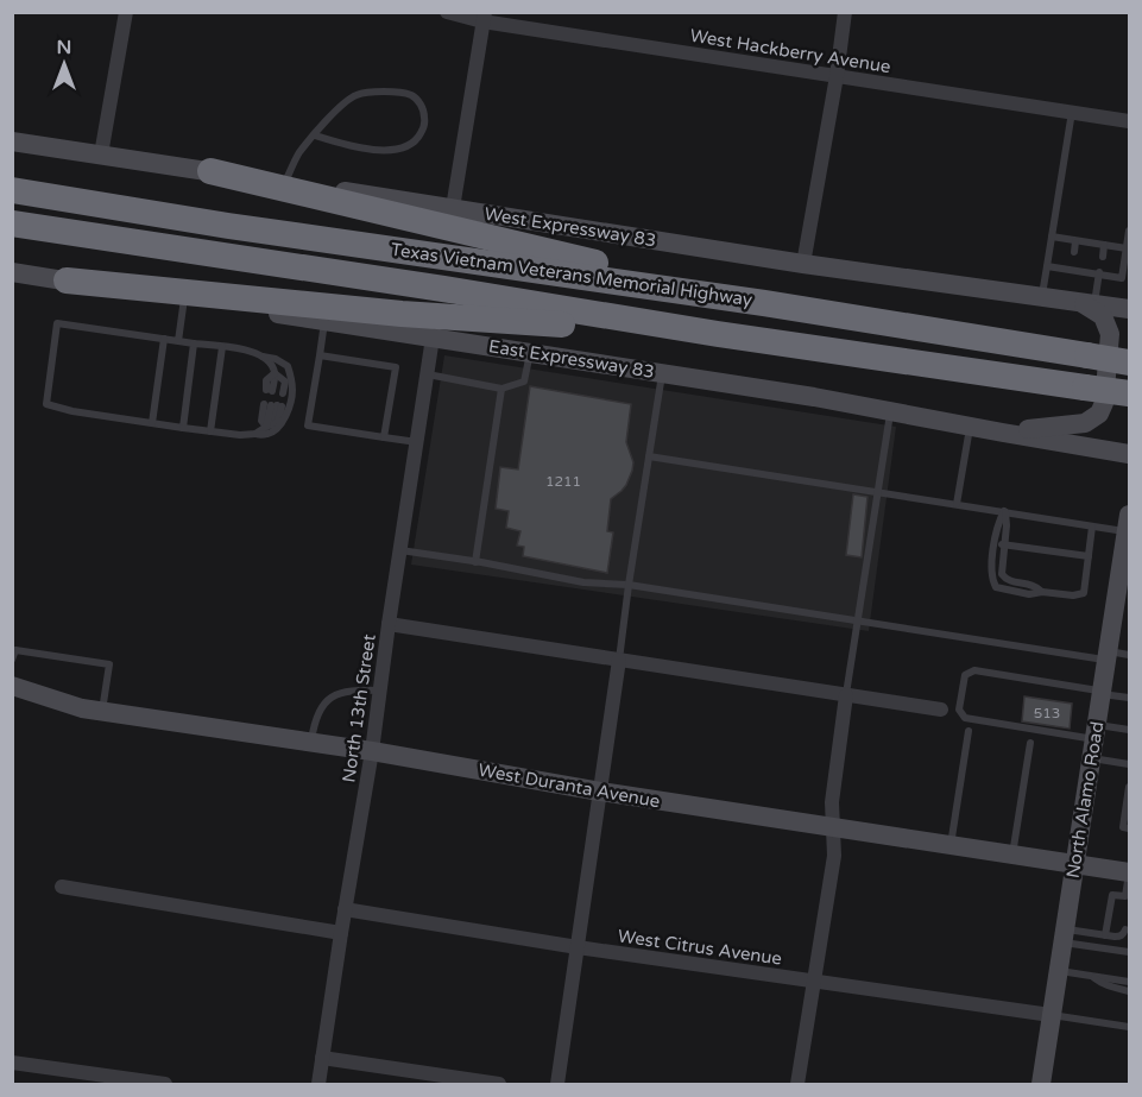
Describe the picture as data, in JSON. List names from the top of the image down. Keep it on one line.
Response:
{"streets":{"highway":["Texas Vietnam Veterans Memorial Highway"],"main road":["West Expressway 83","East Expressway 83","West Duranta Avenue","North Alamo Road"],"street":["West Hackberry Avenue","North 13th Street","West Citrus Avenue"]},"crossings":[["East Expressway 83","North 13th Street"],["North 13th Street","West Duranta Avenue"],["North 13th Street","West Citrus Avenue"],["West Duranta Avenue","North Alamo Road"],["North Alamo Road","West Citrus Avenue"]],"house_numbers":["1211","513"],"north":"top"}
